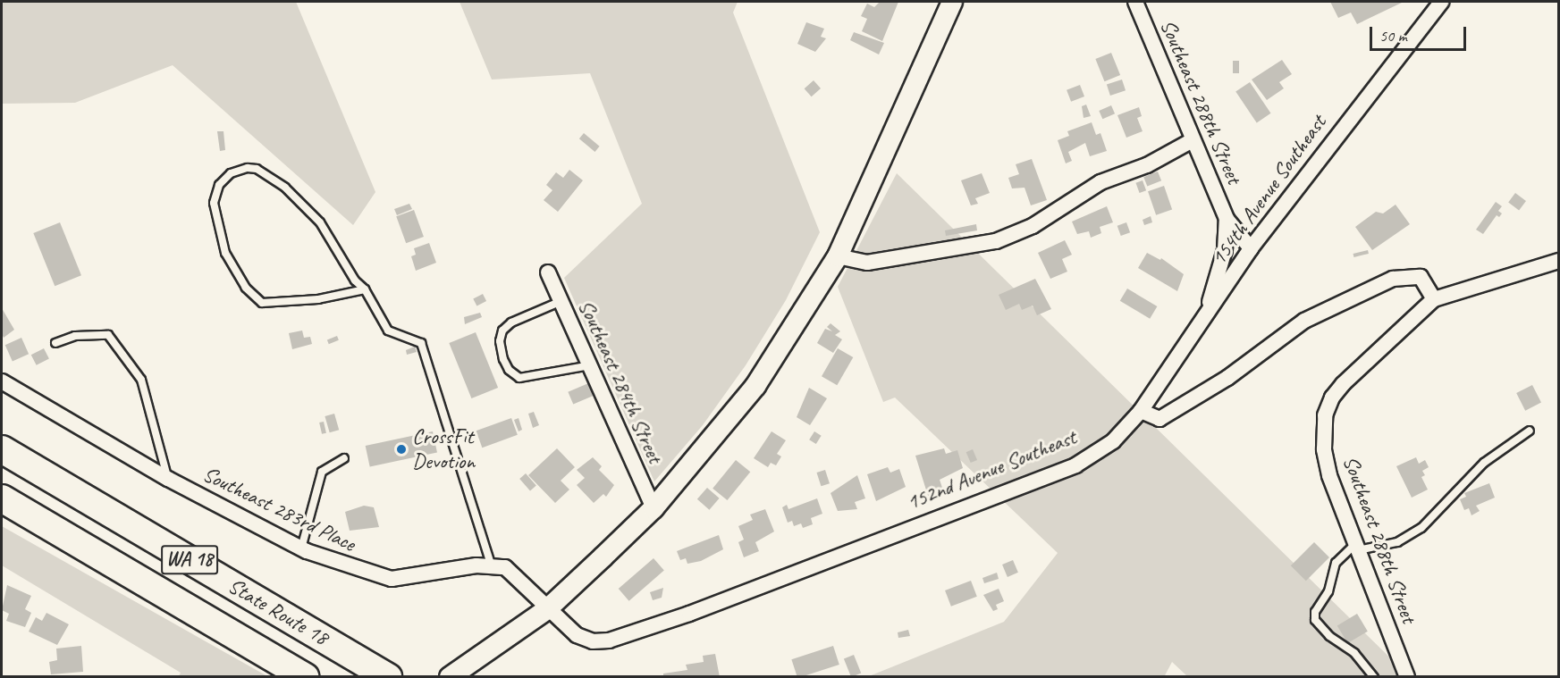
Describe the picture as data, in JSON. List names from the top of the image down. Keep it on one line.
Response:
{"streets":{"highway":["WA 18","State Route 18"],"street":["Southeast 288th Street","154th Avenue Southeast","Southeast 284th Street","152nd Avenue Southeast","Southeast 283rd Place"]},"crossings":[["Southeast 288th Street","154th Avenue Southeast"],["154th Avenue Southeast","152nd Avenue Southeast"],["152nd Avenue Southeast","Southeast 283rd Place"]],"places":["CrossFit Devotion"],"scale_bar":"50 m"}
